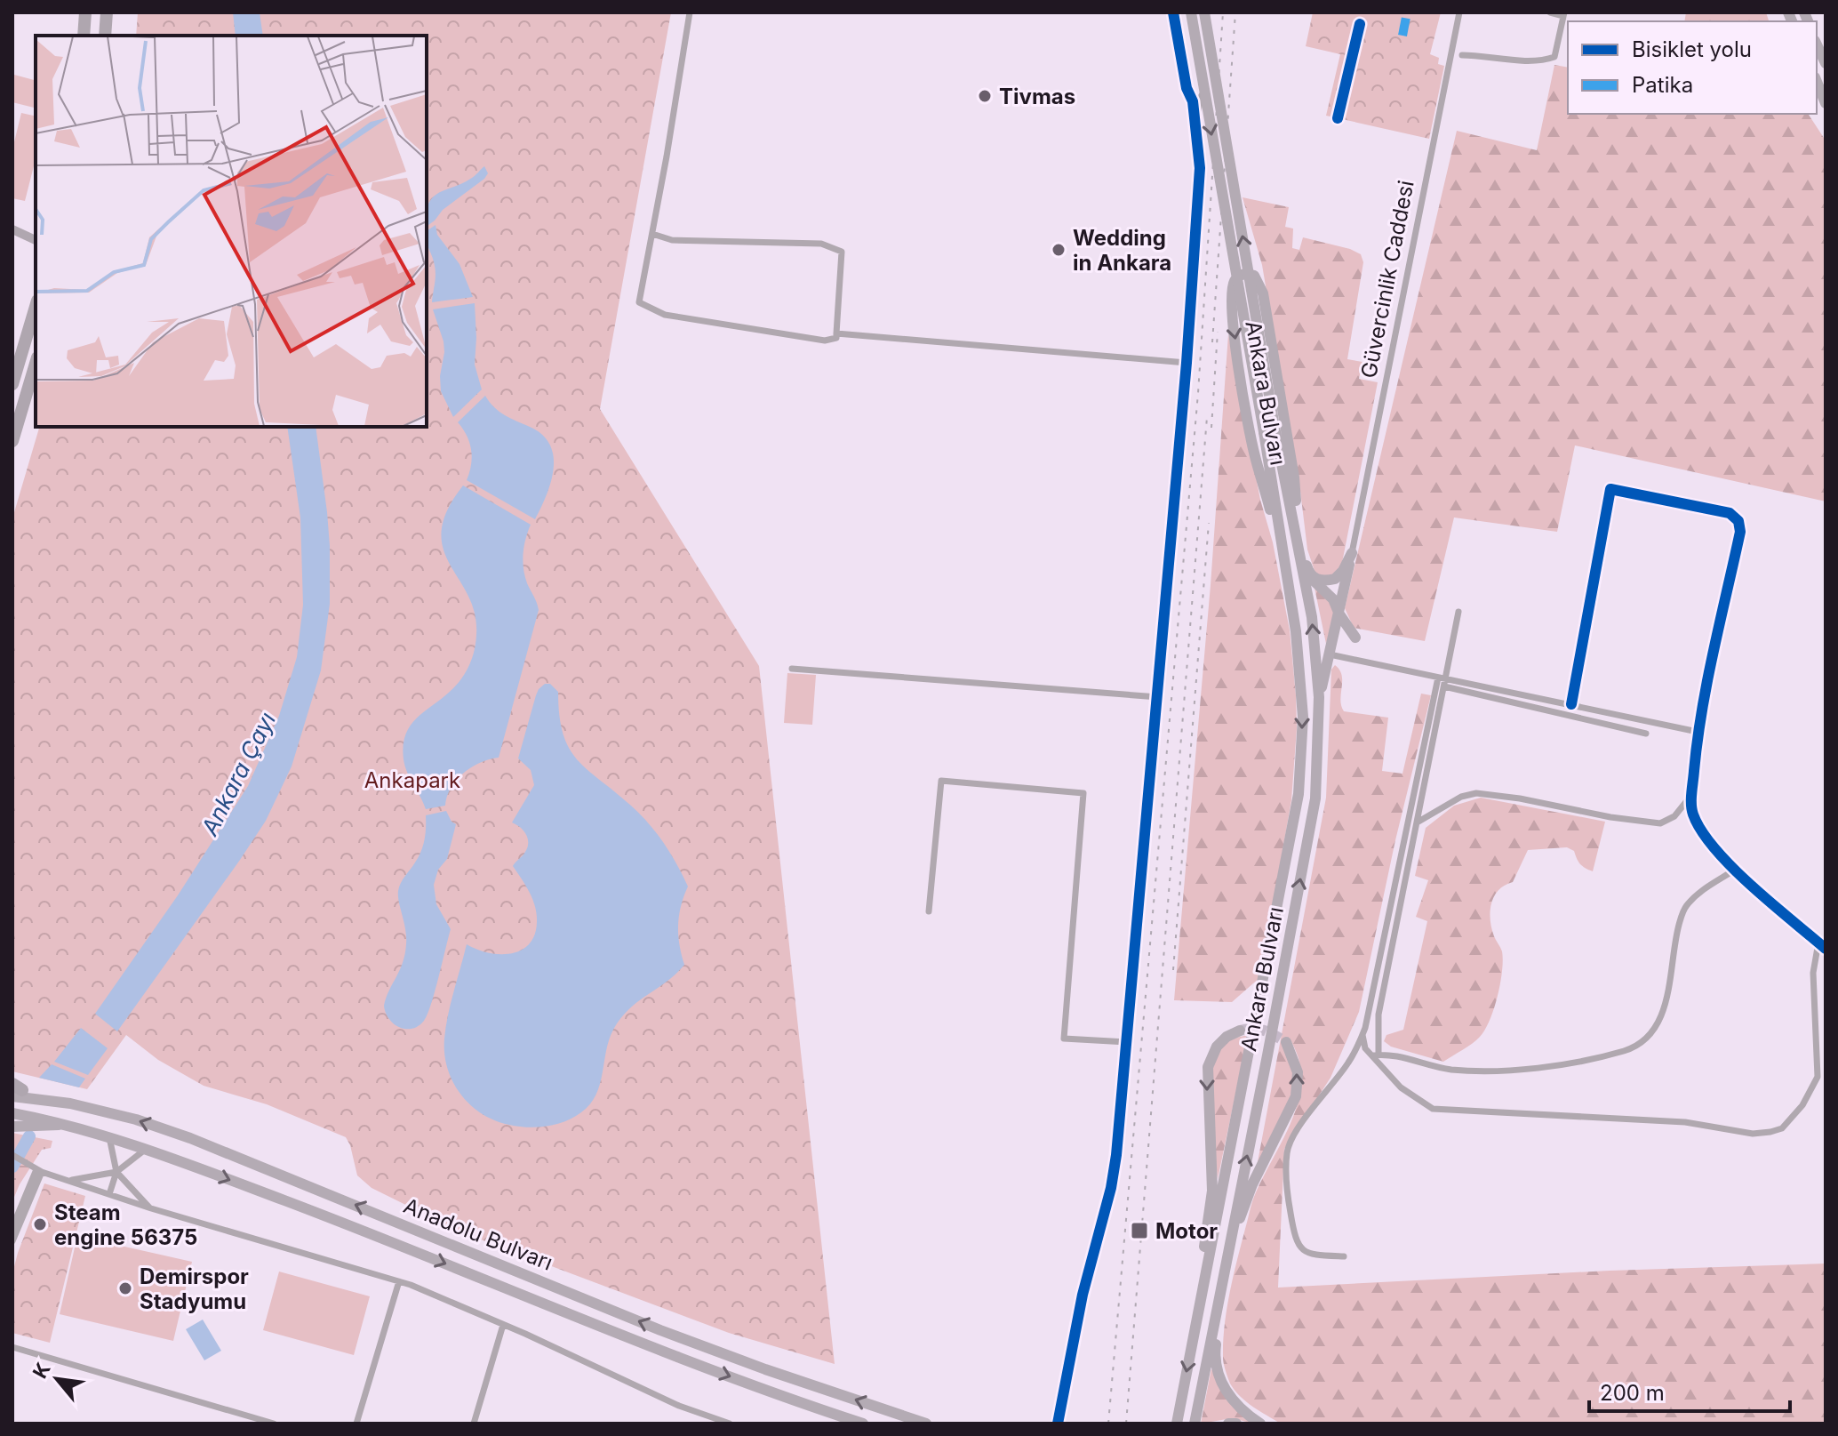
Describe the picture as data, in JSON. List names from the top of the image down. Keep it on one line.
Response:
{"streets":{"main road":["Ankara Bulvarı","Anadolu Bulvarı"],"street":["Güvercinlik Caddesi"]},"water":["Ankara Çayı"],"parks":["Ankapark"],"places":{"other":["Tivmas","Wedding in Ankara","Steam engine 56375","Demirspor Stadyumu"],"transit":["Motor"]},"legend":["Bisiklet yolu","Patika"],"scale_bar":"200 m","north":"top left"}
